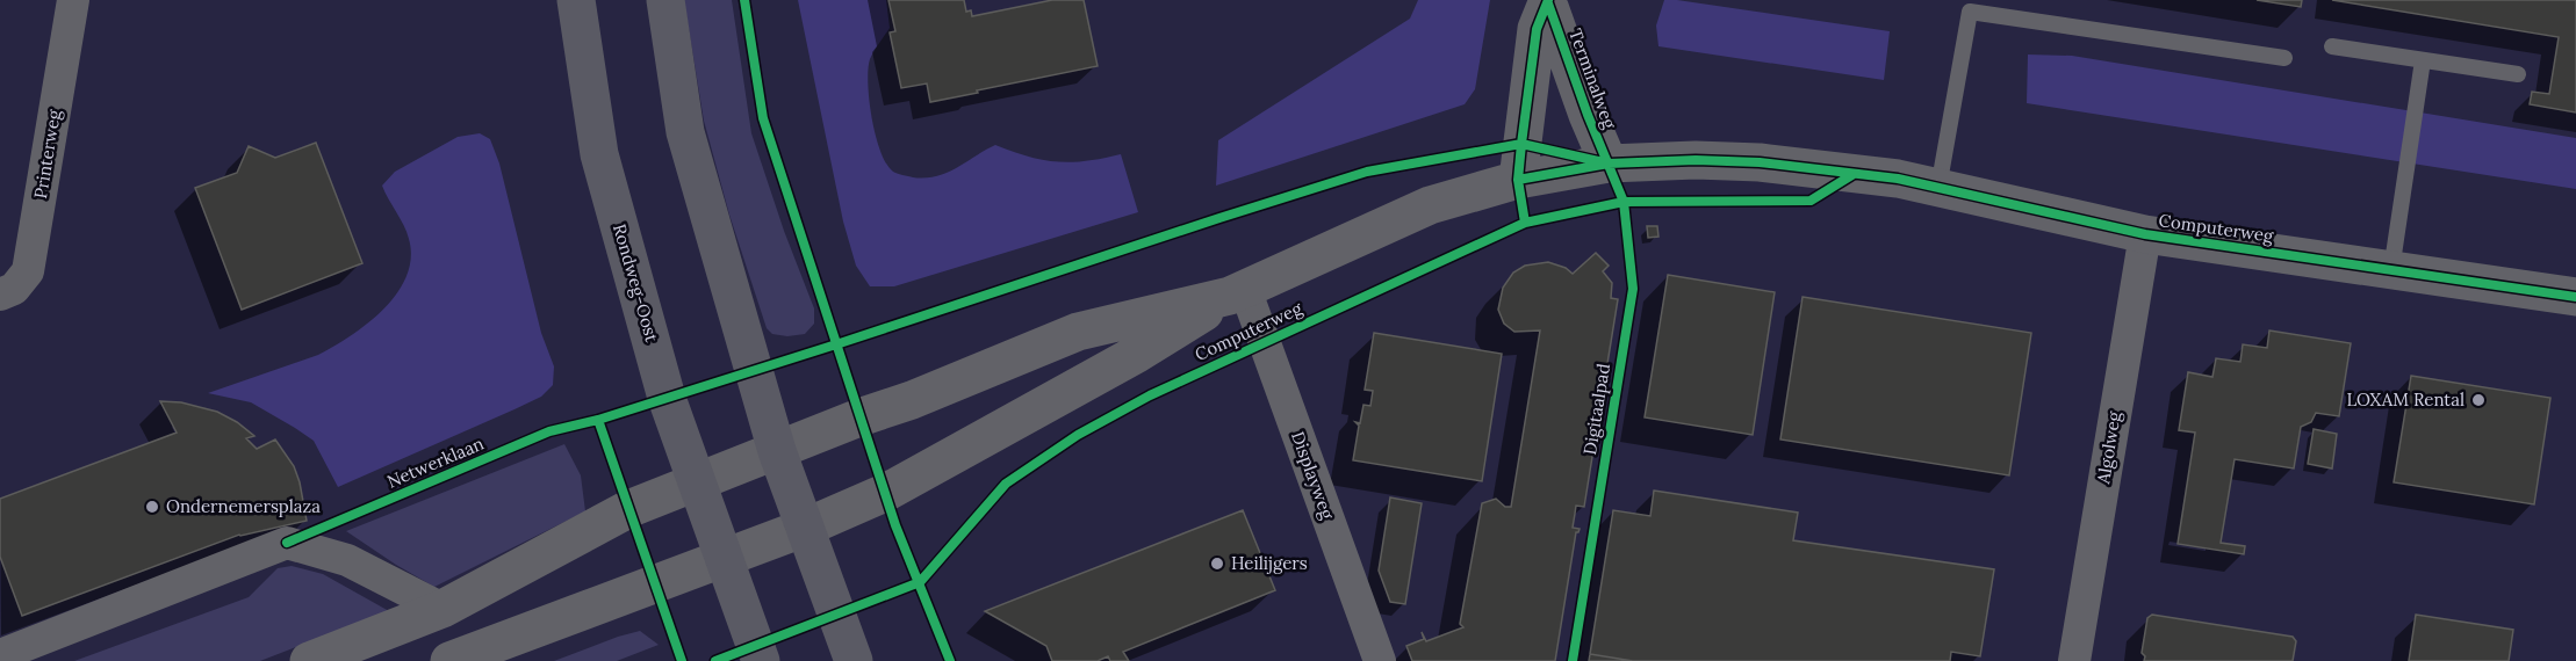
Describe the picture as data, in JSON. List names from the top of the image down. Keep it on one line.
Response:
{"streets":{"main road":["Rondweg-Oost"],"street":["Terminalweg","Printerweg","Computerweg","Algolweg","Displayweg"],"cycle path":["Digitaalpad","Netwerklaan"]},"crossings":[["Terminalweg","Computerweg"],["Computerweg","Algolweg"],["Computerweg","Displayweg"]],"places":["LOXAM Rental","Ondernemersplaza","Heilijgers"]}
